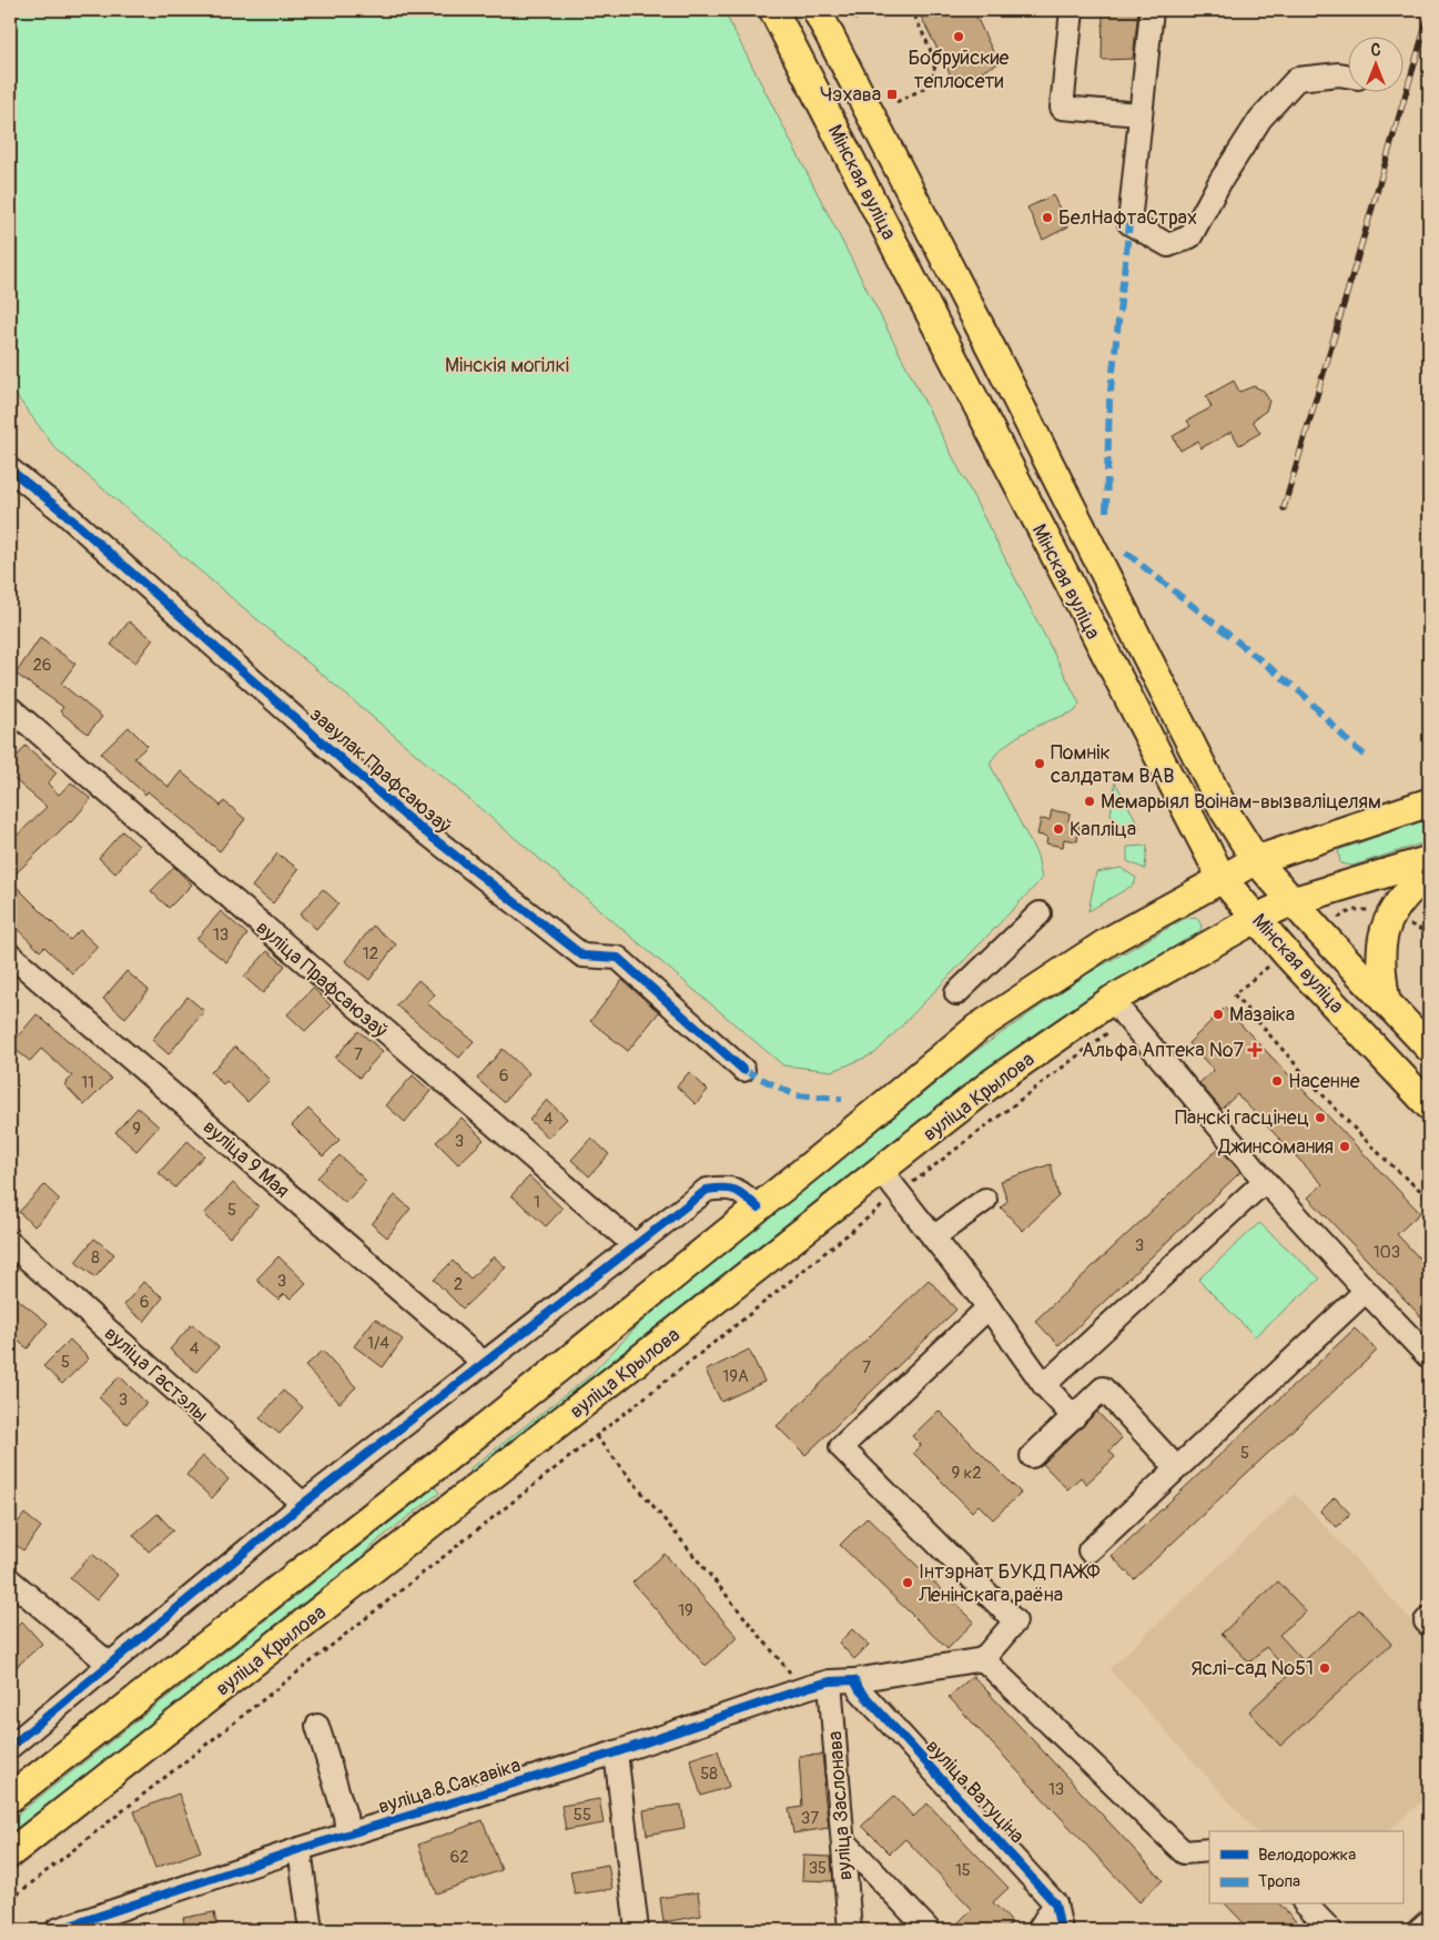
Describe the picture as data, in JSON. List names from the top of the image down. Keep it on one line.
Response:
{"streets":{"main road":["Мінская вуліца","вуліца Крылова"],"street":["завулак Прафсаюзаў","вуліца Прафсаюзаў","вуліца 9 Мая","вуліца Гастэлы","вуліца 8 Сакавіка","вуліца Ватуціна","вуліца Заслонава"]},"crossings":[["Мінская вуліца","вуліца Крылова"],["вуліца 8 Сакавіка","вуліца Ватуціна"],["вуліца 8 Сакавіка","вуліца Заслонава"]],"parks":["Мінскія могілкі"],"places":{"other":["Бобруйские теплосети","БелНафтаСтрах","Помнік салдатам ВАВ","Мемарыял Воінам-вызваліцелям","Капліца","Мазаіка","Насенне","Панскі гасцінец","Джинсомания","Інтэрнат БУКД ПАЖФ Ленінскага раёна","Яслі-сад №51"],"transit":["Чэхава"],"health":["Альфа Аптека №7"]},"house_numbers":["26","13","12","7","6","11","4","9","3","1","5","3","103","8","3","2","6","1/4","4","5","7","19А","3","5","9 к2","19","58","13","55","37","62","35","15"],"legend":["Велодорожка","Тропа"],"north":"top"}
